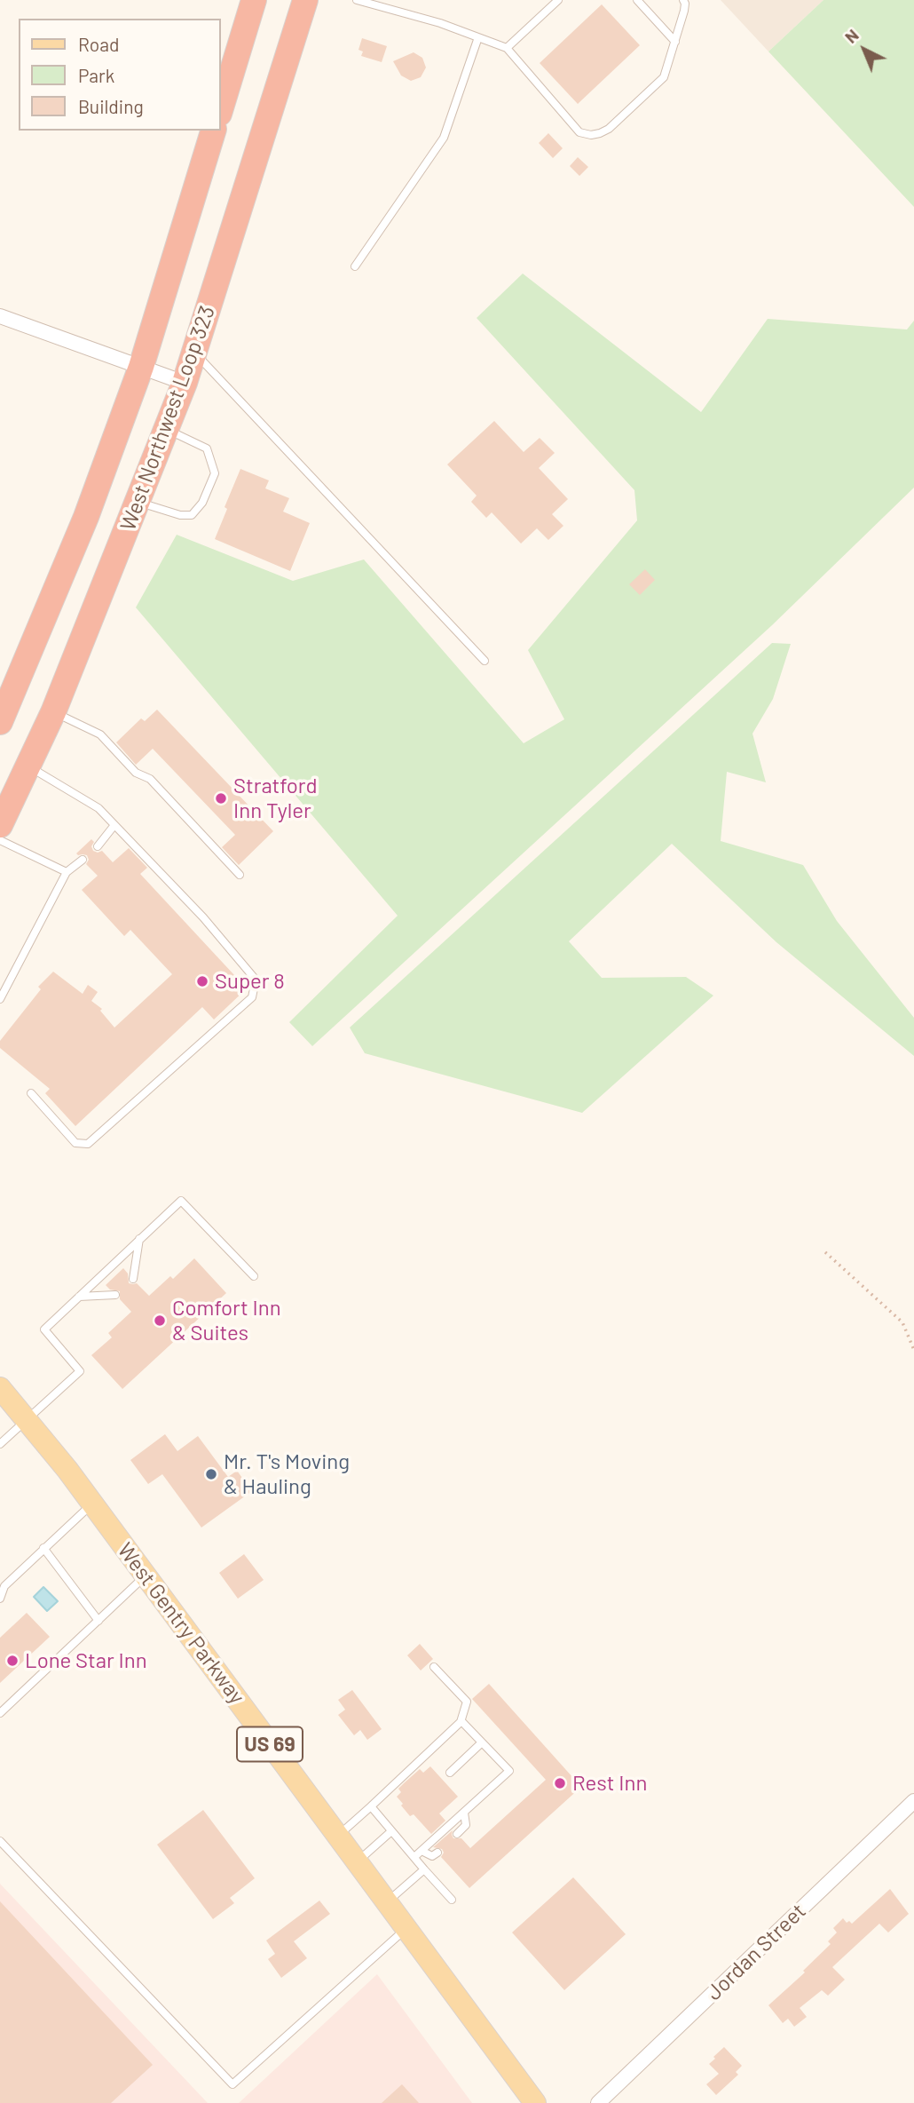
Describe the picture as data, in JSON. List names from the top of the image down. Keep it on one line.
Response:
{"streets":{"highway":["West Northwest Loop 323"],"main road":["West Gentry Parkway","US 69"],"street":["Jordan Street"]},"places":["Stratford Inn Tyler","Super 8","Comfort Inn & Suites","Mr. T's Moving & Hauling","Lone Star Inn","Rest Inn"],"legend":["Road","Park","Building"],"north":"top left"}
